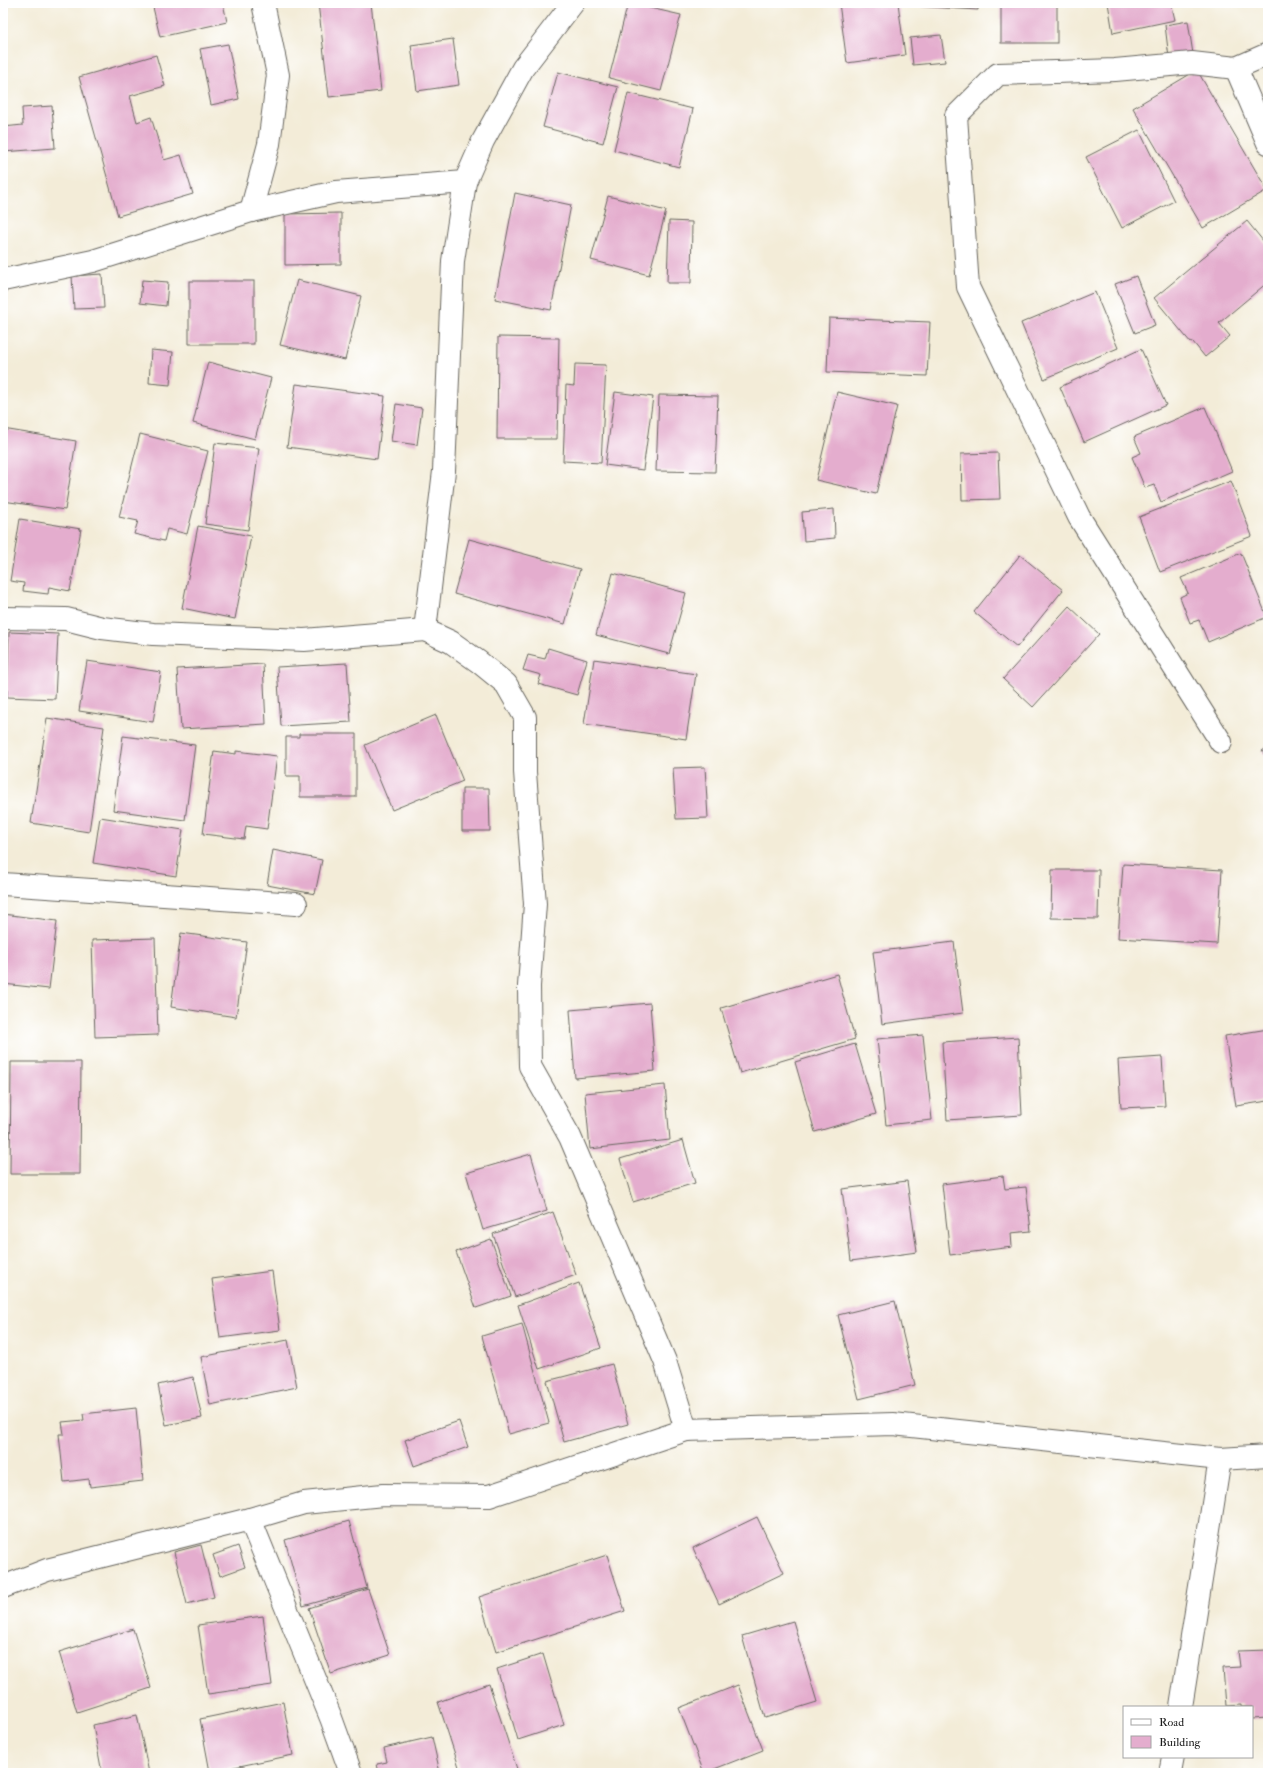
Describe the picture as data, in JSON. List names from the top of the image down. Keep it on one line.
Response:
{"legend":["Road","Building"]}
